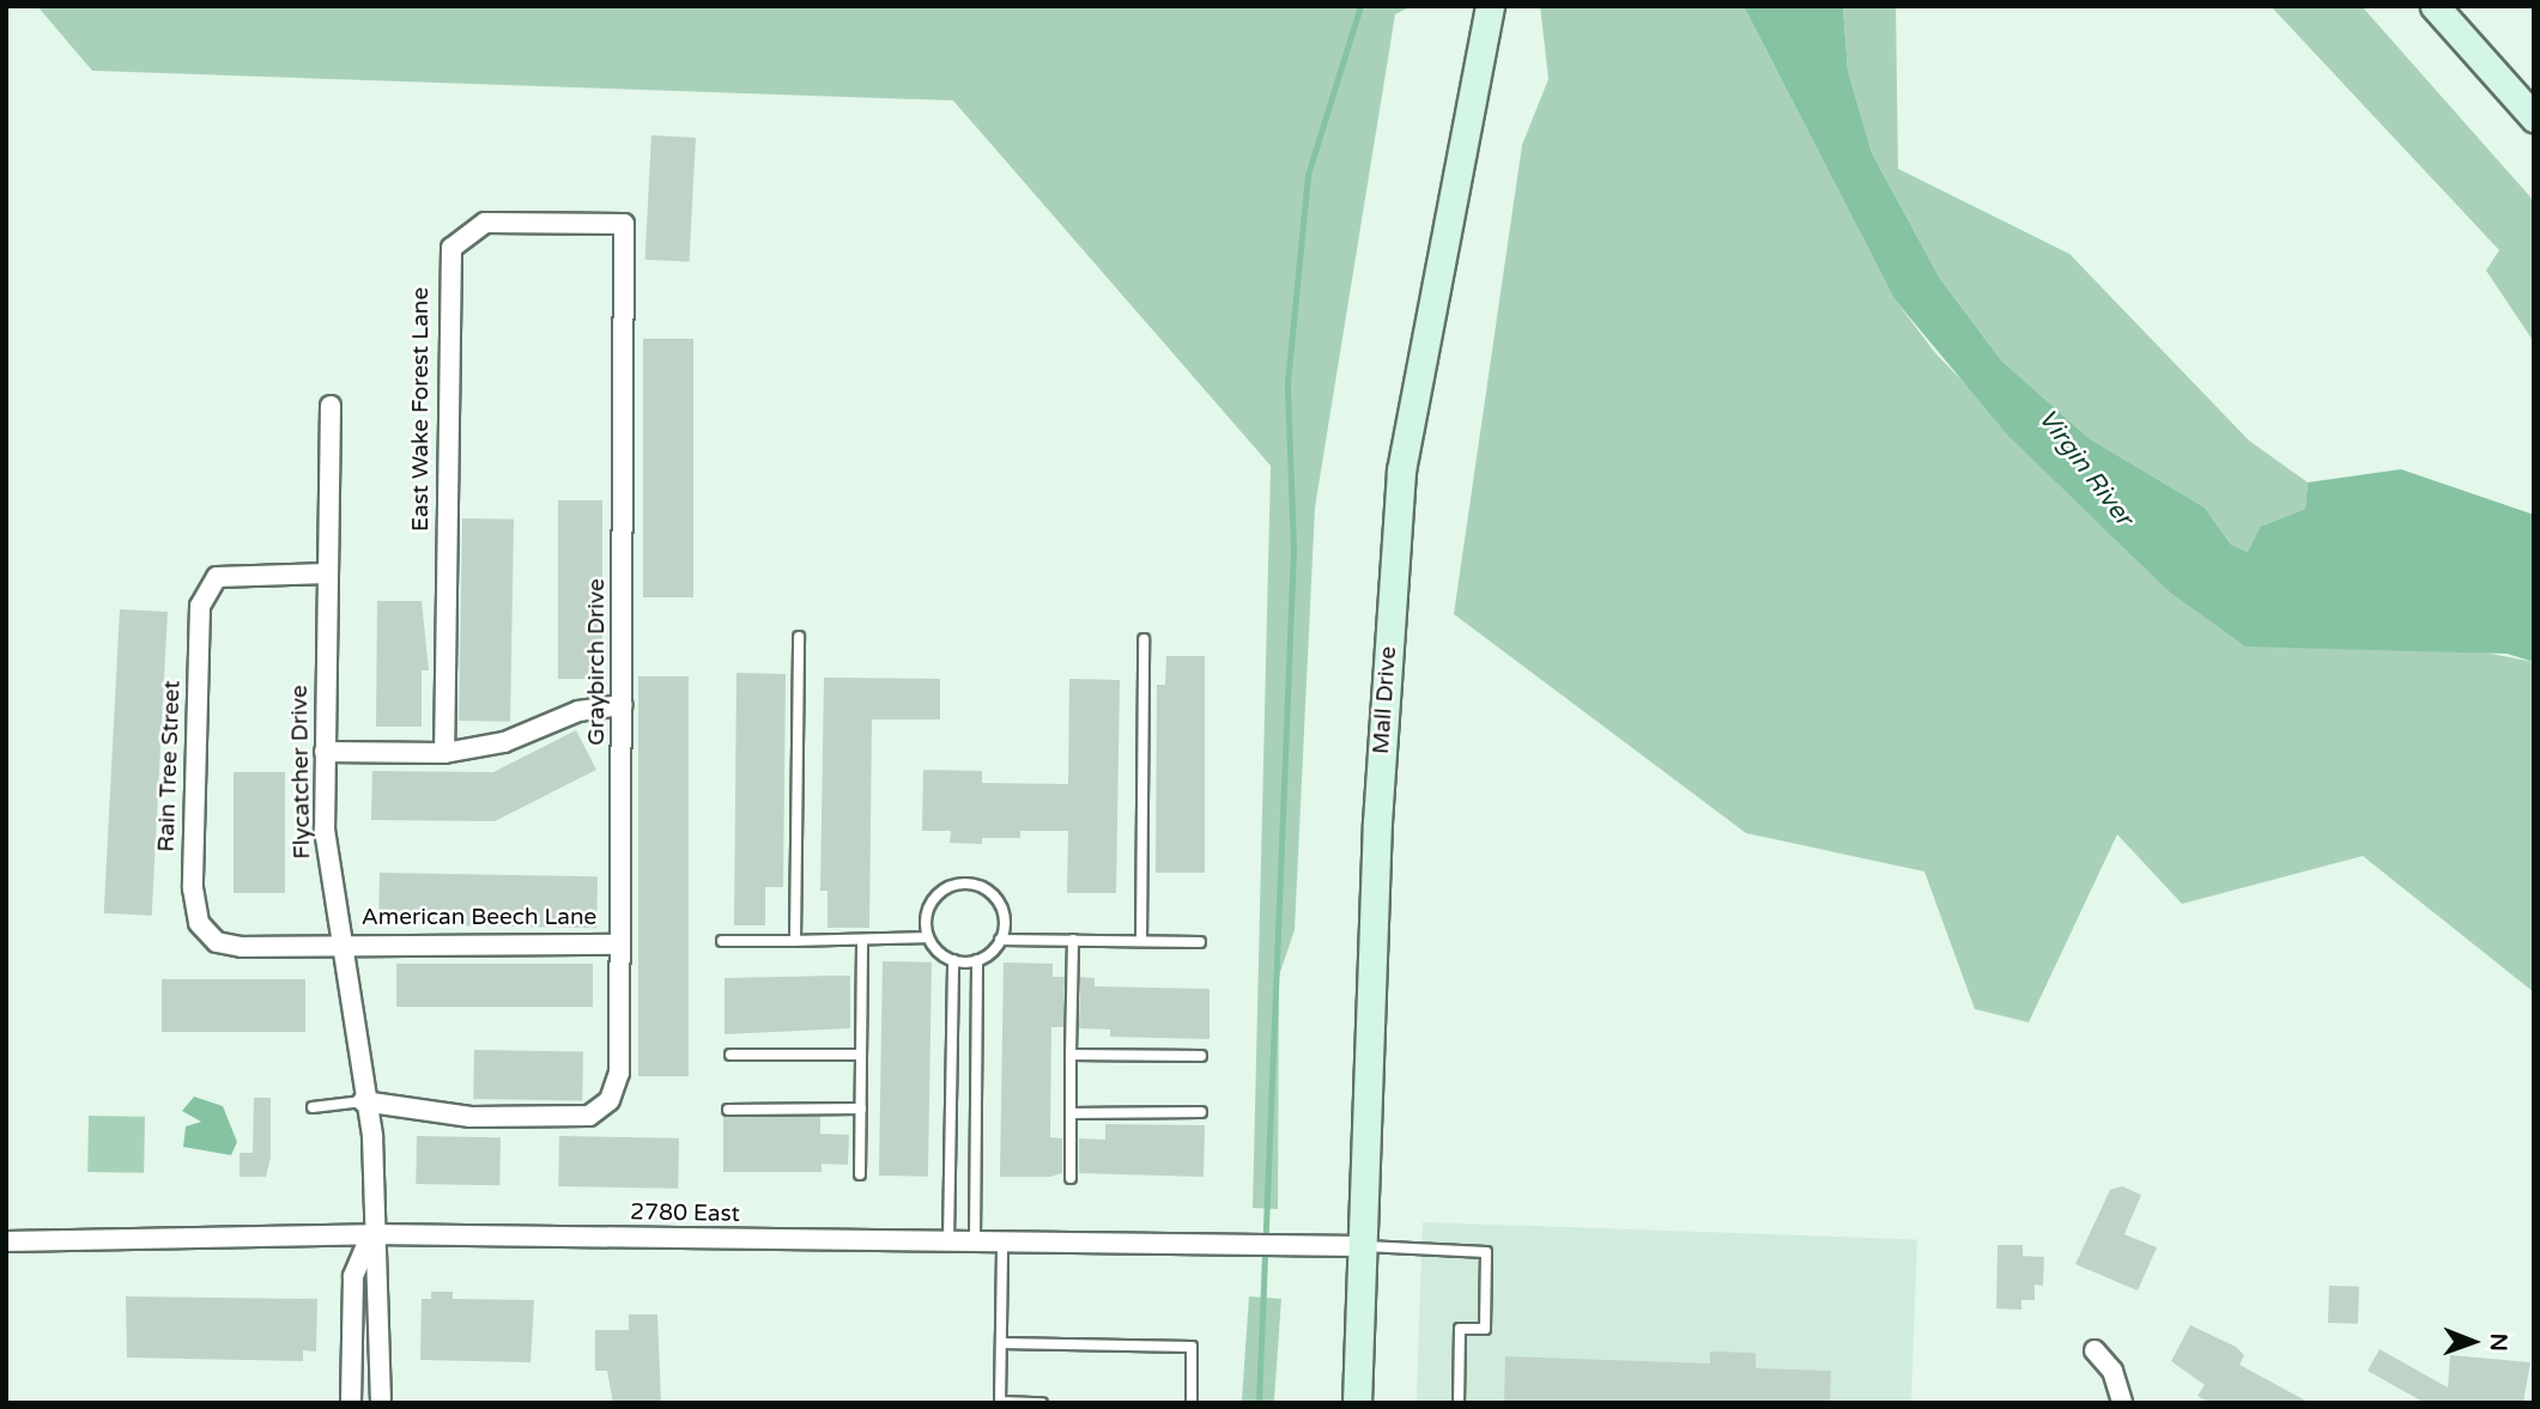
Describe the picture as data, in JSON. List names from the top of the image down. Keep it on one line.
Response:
{"streets":{"main road":["Mall Drive"],"street":["East Wake Forest Lane","Graybirch Drive","Rain Tree Street","Flycatcher Drive","American Beech Lane","2780 East"]},"crossings":[["East Wake Forest Lane","Graybirch Drive"],["Graybirch Drive","Flycatcher Drive"],["Graybirch Drive","American Beech Lane"],["Mall Drive","2780 East"],["Rain Tree Street","Flycatcher Drive"],["Rain Tree Street","American Beech Lane"],["Flycatcher Drive","American Beech Lane"],["Flycatcher Drive","2780 East"]],"water":["Virgin River"],"north":"right"}
